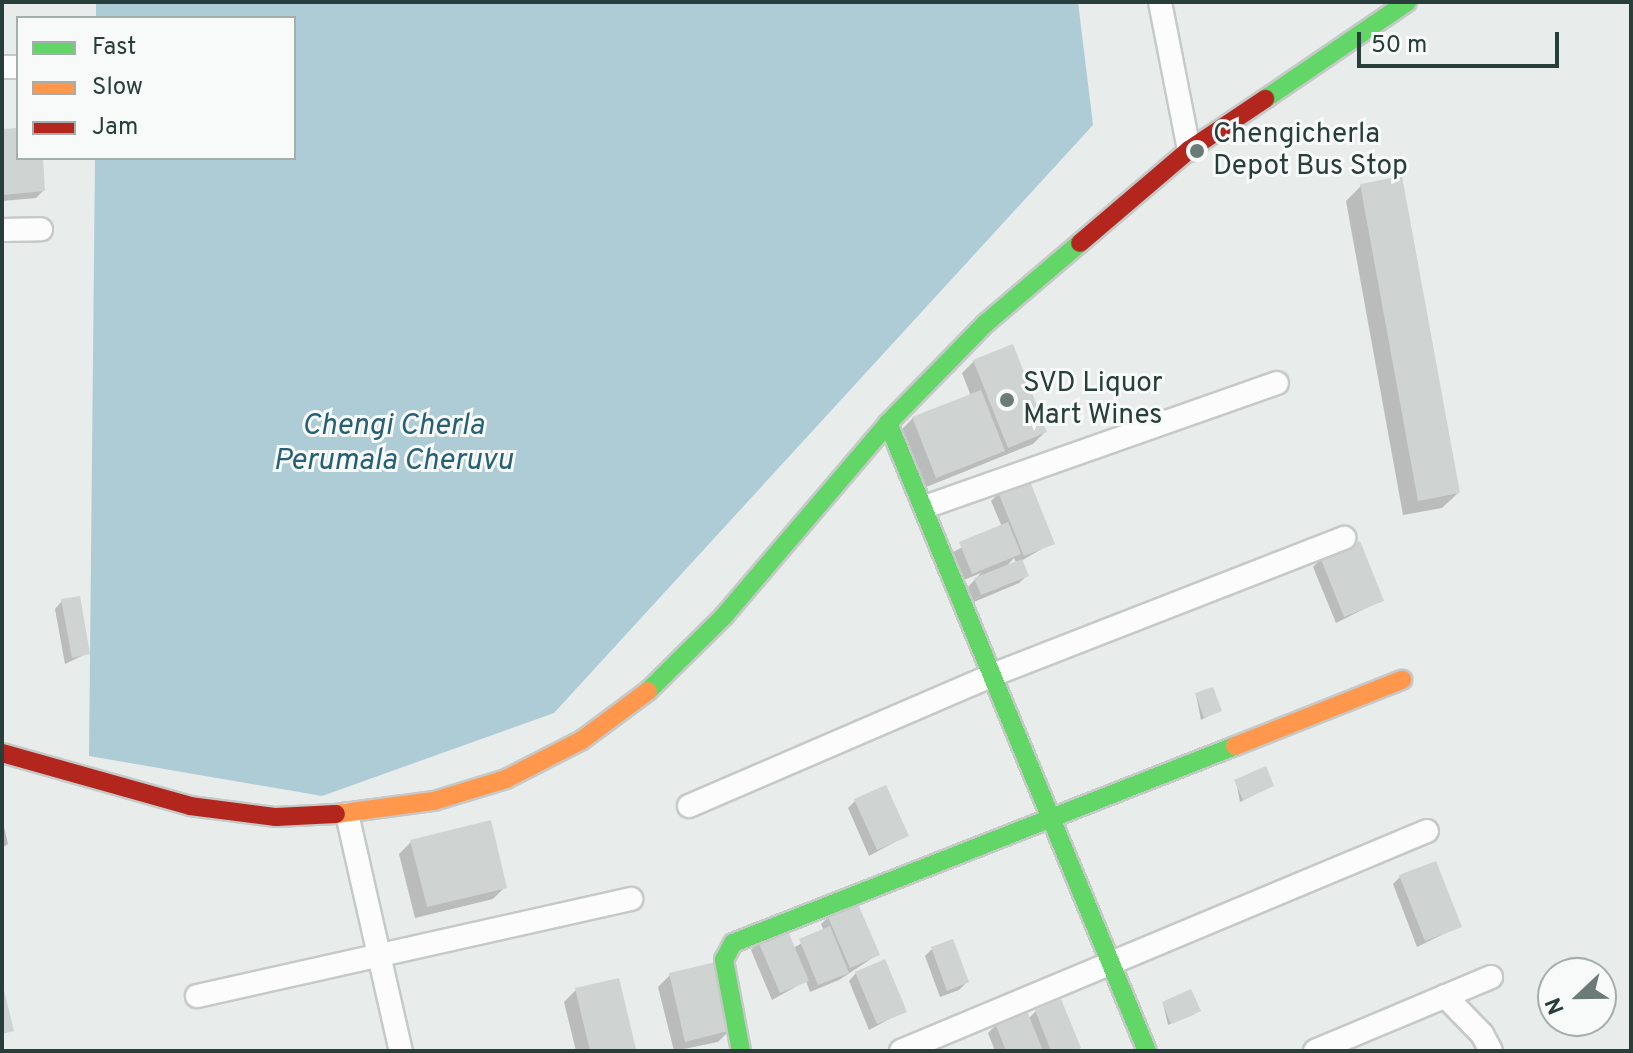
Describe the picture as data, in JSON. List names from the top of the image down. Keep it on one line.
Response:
{"water":["Chengi Cherla Perumala Cheruvu"],"places":["Chengicherla Depot Bus Stop","SVD Liquor Mart Wines"],"legend":["Fast","Slow","Jam"],"scale_bar":"50 m","north":"left"}
